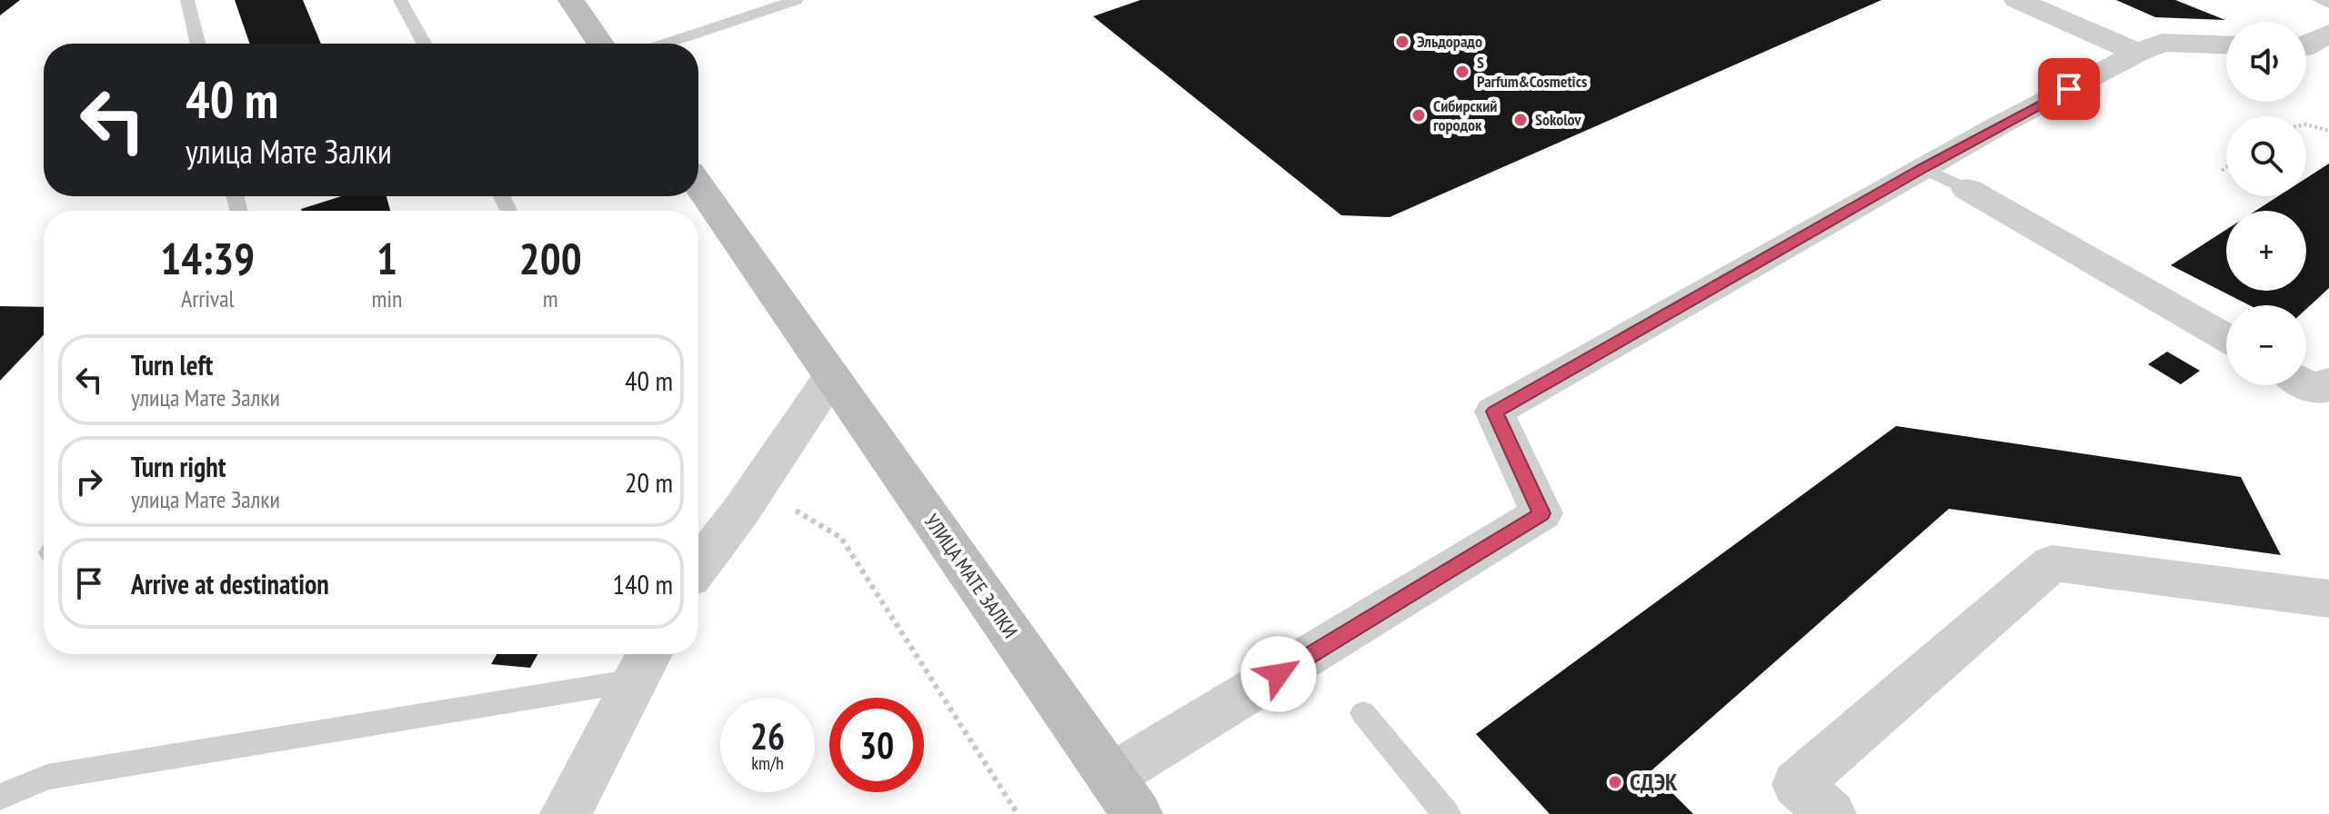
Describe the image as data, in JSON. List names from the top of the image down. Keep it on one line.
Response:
{"streets":{"street":["УЛИЦА МАТЕ ЗАЛКИ"]},"places":["Эльдорадо","S Parfum&Cosmetics","Сибирский городок","Sokolov","СДЭК"],"page":{"map_buttons":["+","−"],"turn":["40 m","улица Мате Залки"],"eta":["14:39","Arrival","1","min","200","m"],"list":[{"name":"Turn left","note":"улица Мате Залки","value":"40 m"},{"name":"Turn right","note":"улица Мате Залки","value":"20 m"},{"name":"Arrive at destination","value":"140 m"}],"speed":"26 km/h","limit":"30"}}
